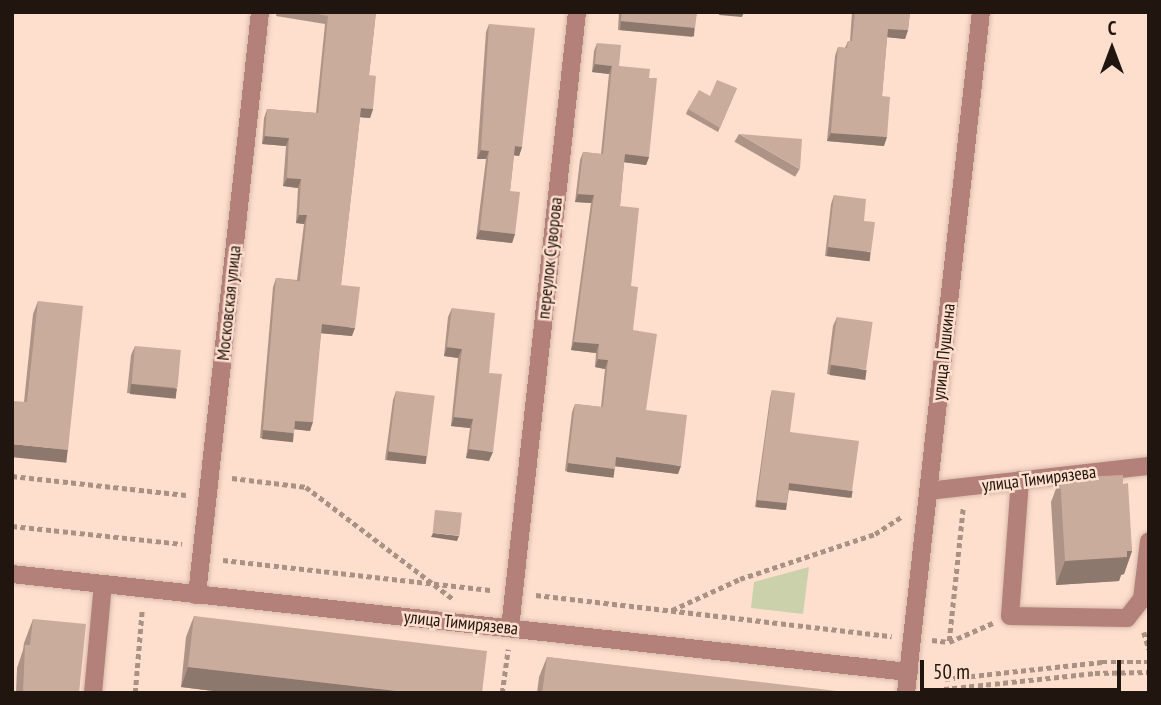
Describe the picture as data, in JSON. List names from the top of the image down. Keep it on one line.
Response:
{"streets":{"street":["переулок Суворова","Московская улица","улица Пушкина","улица Тимирязева"]},"crossings":[["переулок Суворова","улица Тимирязева"],["Московская улица","улица Тимирязева"],["улица Пушкина","улица Тимирязева"]],"scale_bar":"50 m","north":"top"}
